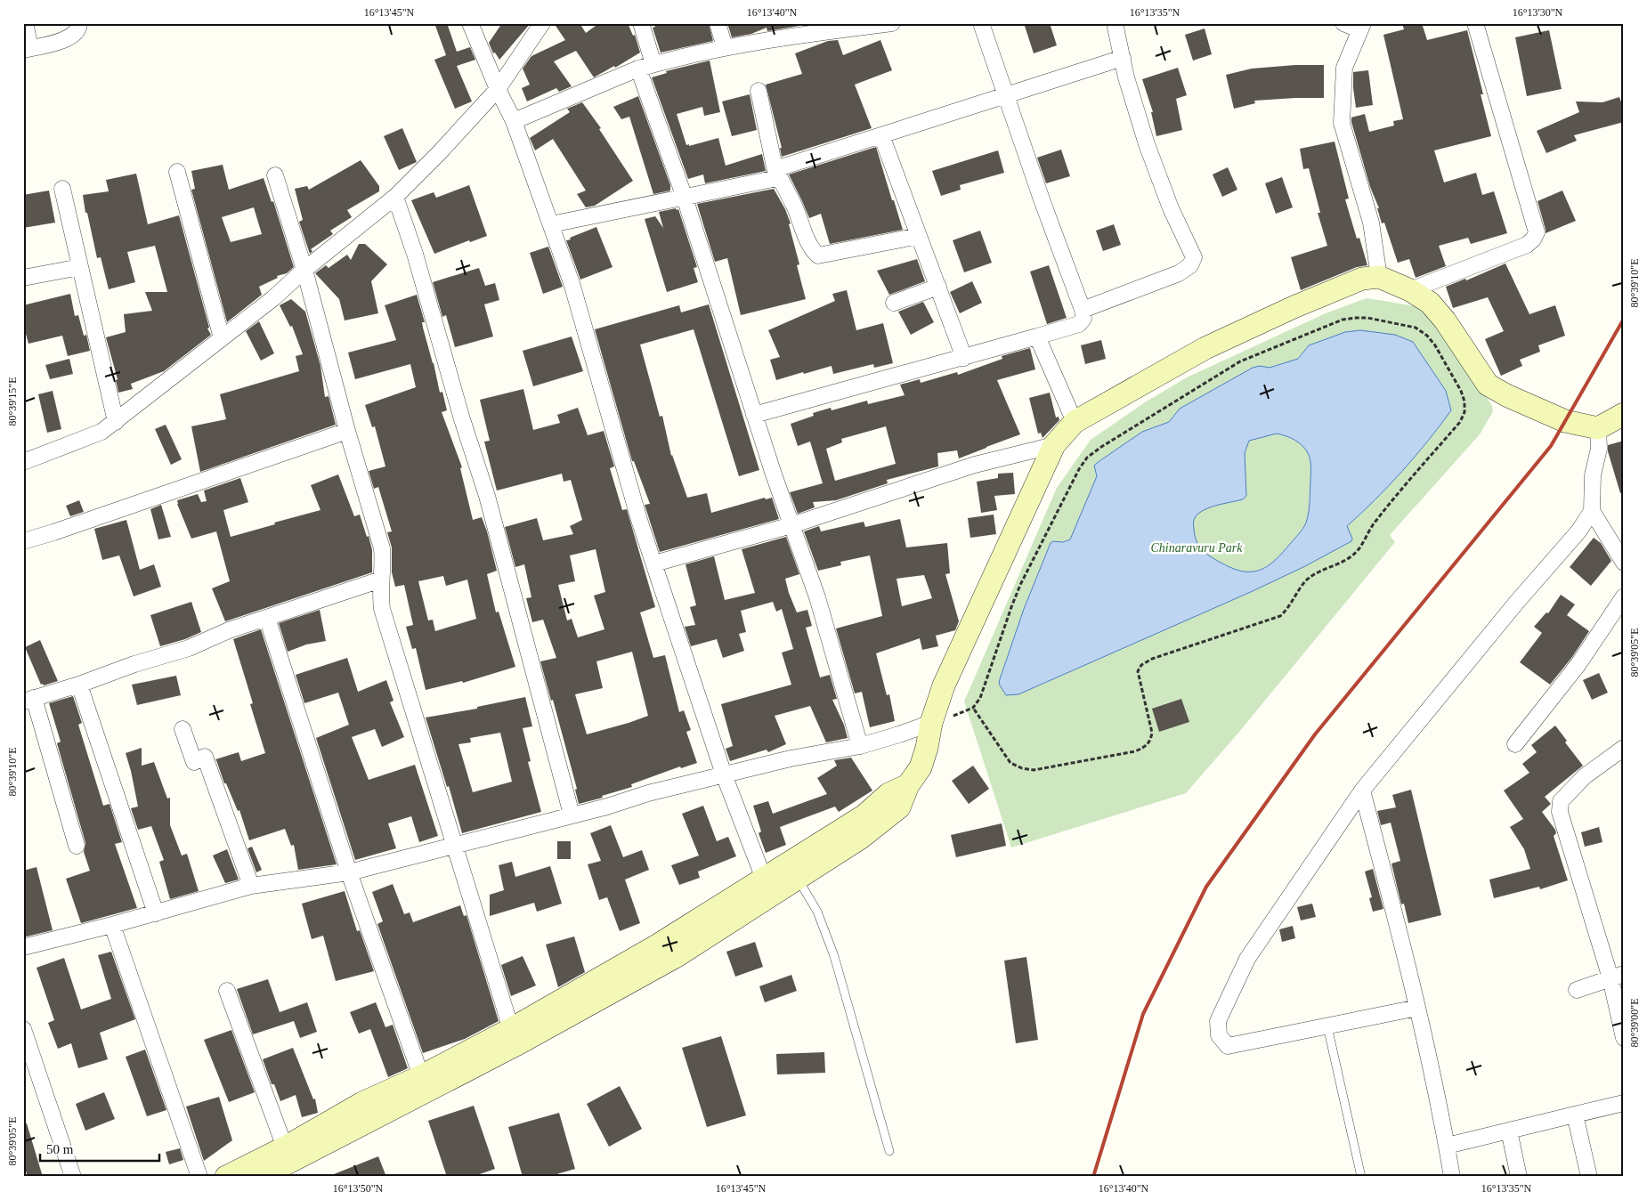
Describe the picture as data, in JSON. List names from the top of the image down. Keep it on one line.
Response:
{"parks":["Chinaravuru Park"],"scale_bar":"50 m","coordinates":["16°13'45\"N","16°13'40\"N","16°13'35\"N","16°13'30\"N","80°39'10\"E","80°39'15\"E","80°39'05\"E","80°39'00\"E","16°13'50\"N"]}
